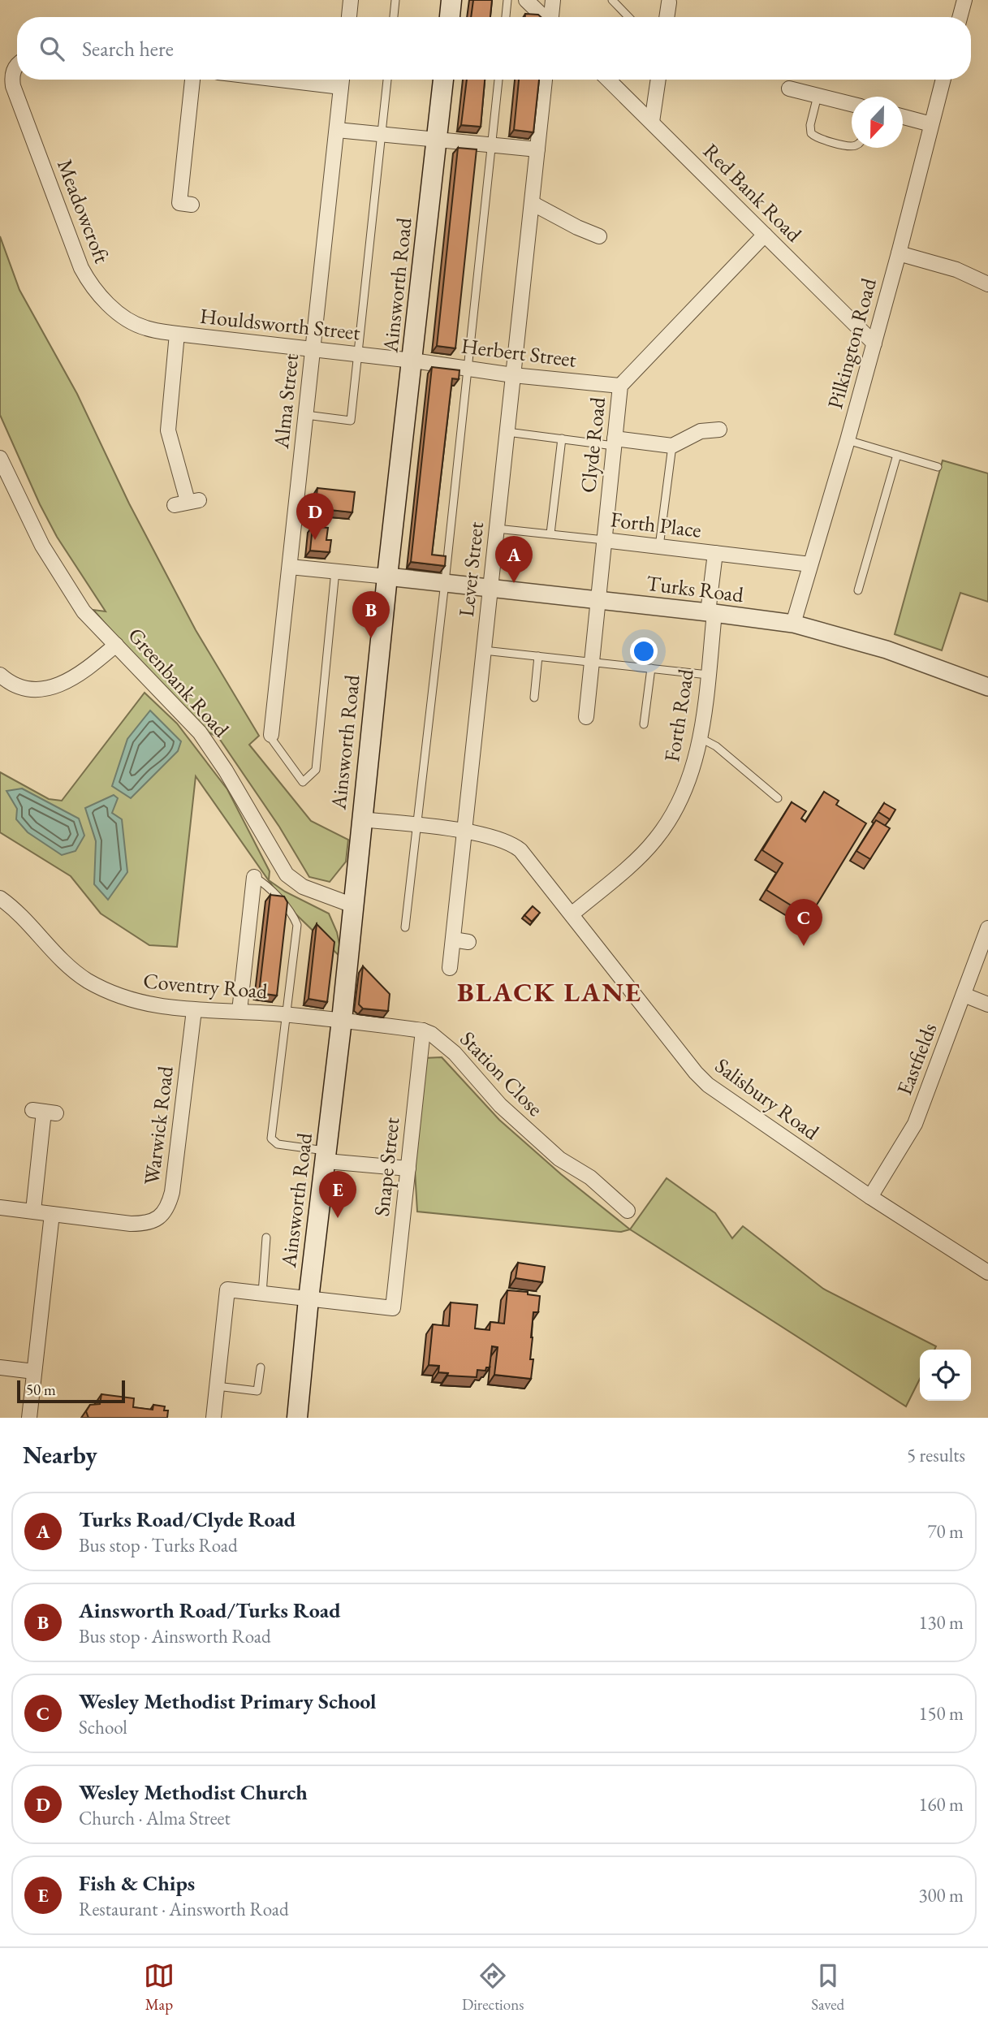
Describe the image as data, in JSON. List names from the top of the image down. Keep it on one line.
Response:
{"streets":{"main road":["Ainsworth Road"],"street":["Red Bank Road","Meadowcroft","Houldsworth Street","Pilkington Road","Herbert Street","Alma Street","Clyde Road","Forth Place","Lever Street","Turks Road","Greenbank Road","Forth Road","Coventry Road","Eastfields","Station Close","Salisbury Road","Warwick Road","Snape Street"]},"crossings":[["Red Bank Road","Pilkington Road"],["Red Bank Road","Clyde Road"],["Meadowcroft","Houldsworth Street"],["Ainsworth Road","Houldsworth Street"],["Ainsworth Road","Herbert Street"],["Ainsworth Road","Turks Road"],["Ainsworth Road","Greenbank Road"],["Ainsworth Road","Coventry Road"],["Ainsworth Road","Station Close"],["Ainsworth Road","Salisbury Road"],["Ainsworth Road","Snape Street"],["Houldsworth Street","Herbert Street"],["Houldsworth Street","Alma Street"],["Pilkington Road","Forth Place"],["Pilkington Road","Turks Road"],["Herbert Street","Clyde Road"],["Herbert Street","Lever Street"],["Clyde Road","Forth Place"],["Clyde Road","Turks Road"],["Forth Place","Lever Street"],["Forth Place","Forth Road"],["Lever Street","Turks Road"],["Lever Street","Salisbury Road"],["Turks Road","Forth Road"],["Forth Road","Salisbury Road"],["Coventry Road","Station Close"],["Coventry Road","Warwick Road"],["Eastfields","Salisbury Road"],["Station Close","Snape Street"]],"districts":["BLACK LANE"],"scale_bar":"50 m","north":"bottom","page":{"search":"Search here","pins":["D","A","B","C","E"],"scale":"50 m","heading":["Nearby","5 results"],"list":[{"mark":"A","name":"Turks Road/Clyde Road","note":"Bus stop · Turks Road","value":"70 m"},{"mark":"B","name":"Ainsworth Road/Turks Road","note":"Bus stop · Ainsworth Road","value":"130 m"},{"mark":"C","name":"Wesley Methodist Primary School","note":"School","value":"150 m"},{"mark":"D","name":"Wesley Methodist Church","note":"Church · Alma Street","value":"160 m"},{"mark":"E","name":"Fish & Chips","note":"Restaurant · Ainsworth Road","value":"300 m"}],"nav":["Map","Directions","Saved"]}}
